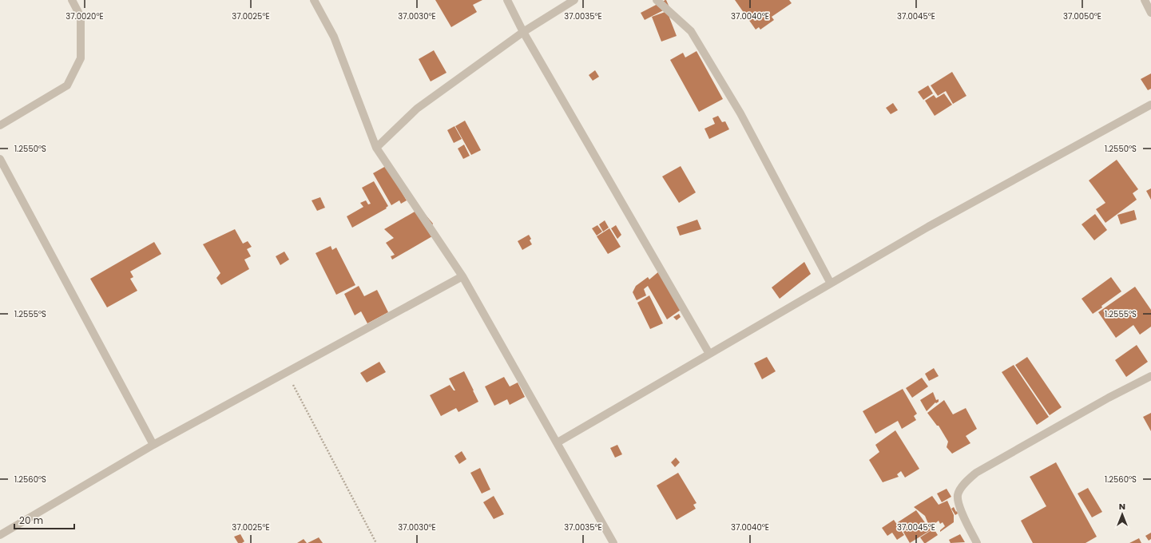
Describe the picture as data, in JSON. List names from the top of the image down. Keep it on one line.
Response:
{"scale_bar":"20 m","north":"top","coordinates":["37.0020°E","37.0025°E","37.0030°E","37.0035°E","37.0040°E","37.0045°E","37.0050°E","1.2550°S","1.2555°S","1.2560°S"]}
